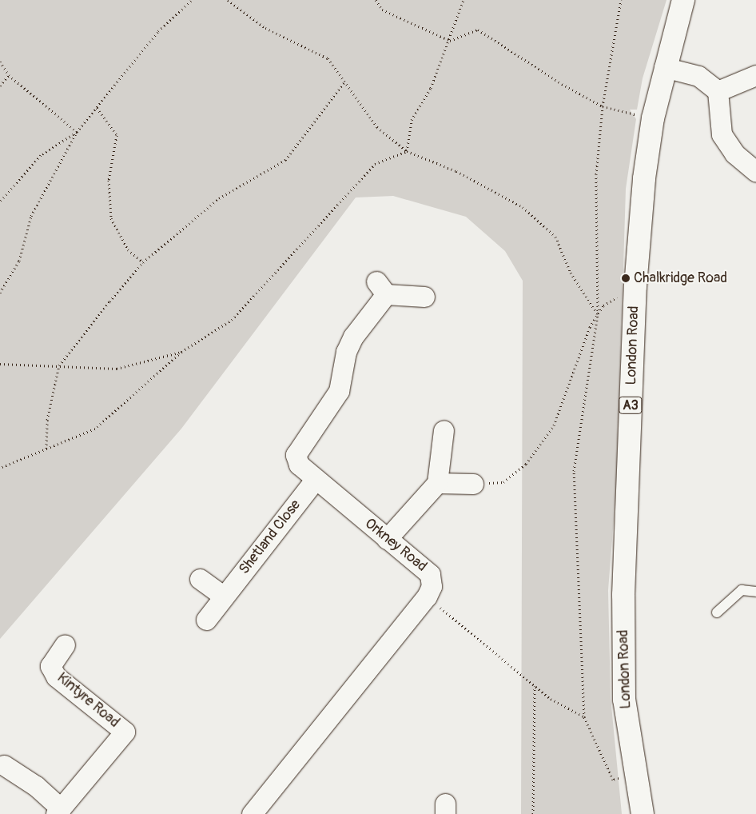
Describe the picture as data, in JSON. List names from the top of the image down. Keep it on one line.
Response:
{"streets":{"main road":["London Road","A3"],"street":["Shetland Close","Orkney Road","Kintyre Road"]},"crossings":[["Shetland Close","Orkney Road"]],"places":["Chalkridge Road"]}
